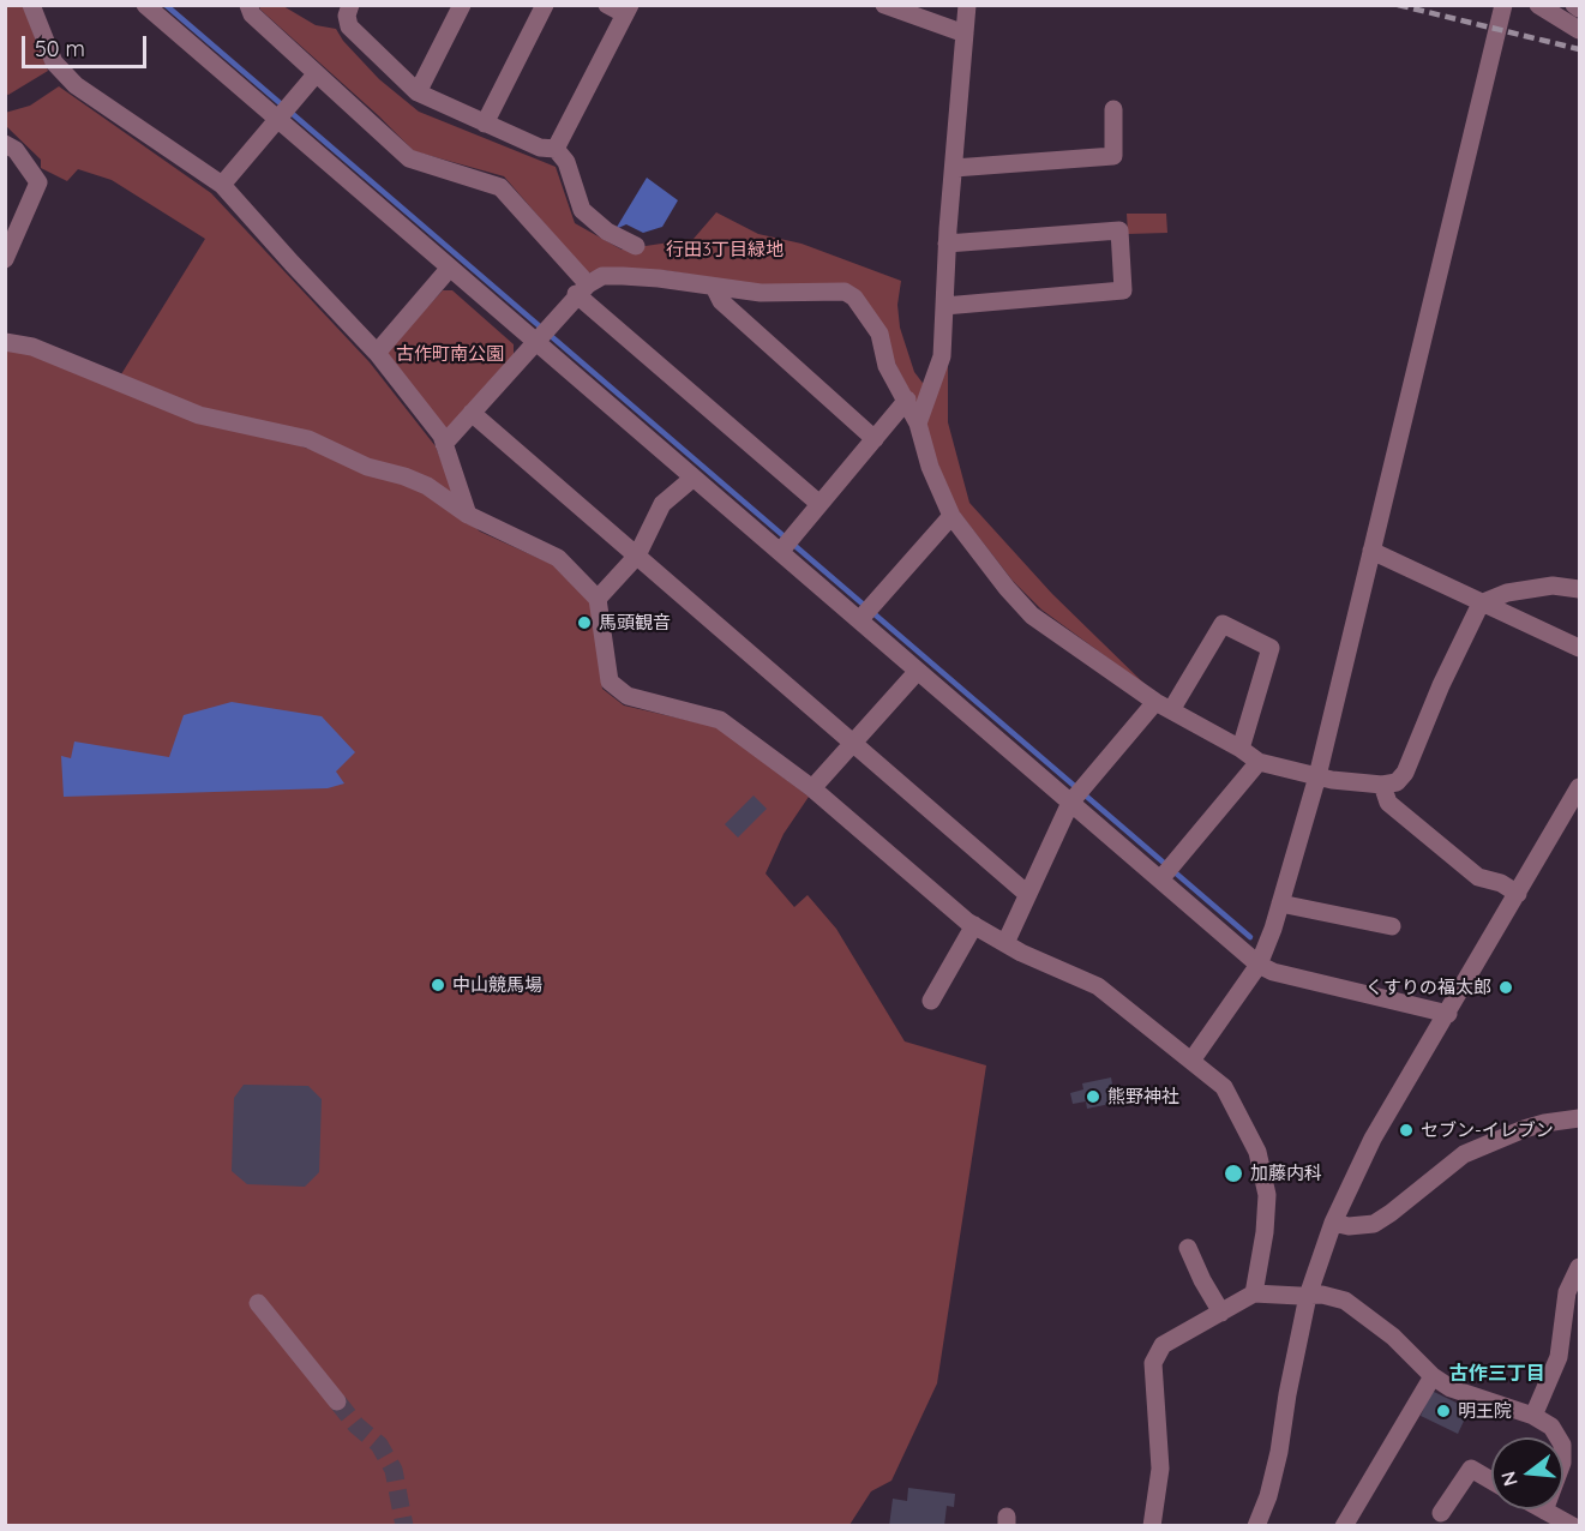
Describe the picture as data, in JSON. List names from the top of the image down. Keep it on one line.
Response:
{"districts":["古作三丁目"],"parks":["行田3丁目緑地","古作町南公園"],"places":["馬頭観音","中山競馬場","くすりの福太郎","熊野神社","セブン-イレブン","加藤内科","明王院"],"scale_bar":"50 m","north":"left"}
